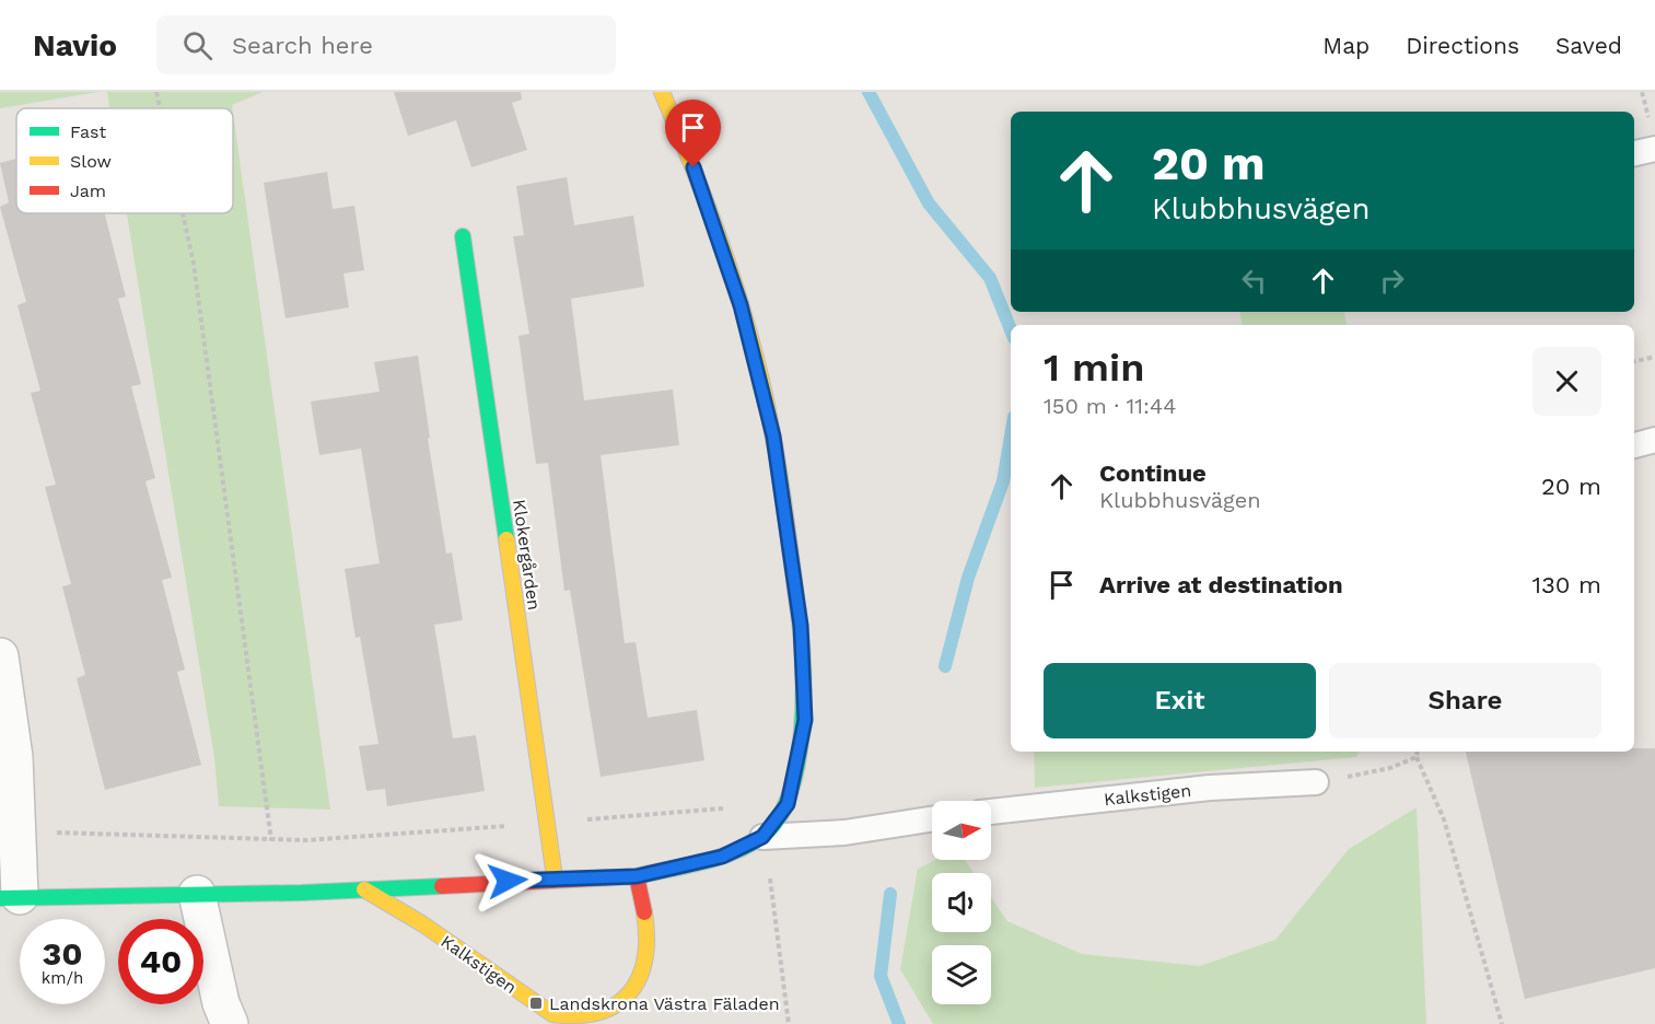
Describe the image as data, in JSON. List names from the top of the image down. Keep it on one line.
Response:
{"streets":{"street":["Klokergården","Kalkstigen"]},"places":{"transit":["Landskrona Västra Fäladen"]},"legend":["Fast","Slow","Jam"],"north":"right","page":{"header":"Navio","search":"Search here","nav":["Map","Directions","Saved"],"turn":["20 m","Klubbhusvägen"],"heading":["1 min","150 m · 11:44"],"list":[{"name":"Continue","note":"Klubbhusvägen","value":"20 m"},{"name":"Arrive at destination","value":"130 m"}],"buttons":["Exit","Share"],"speed":"30 km/h","limit":"40"}}
